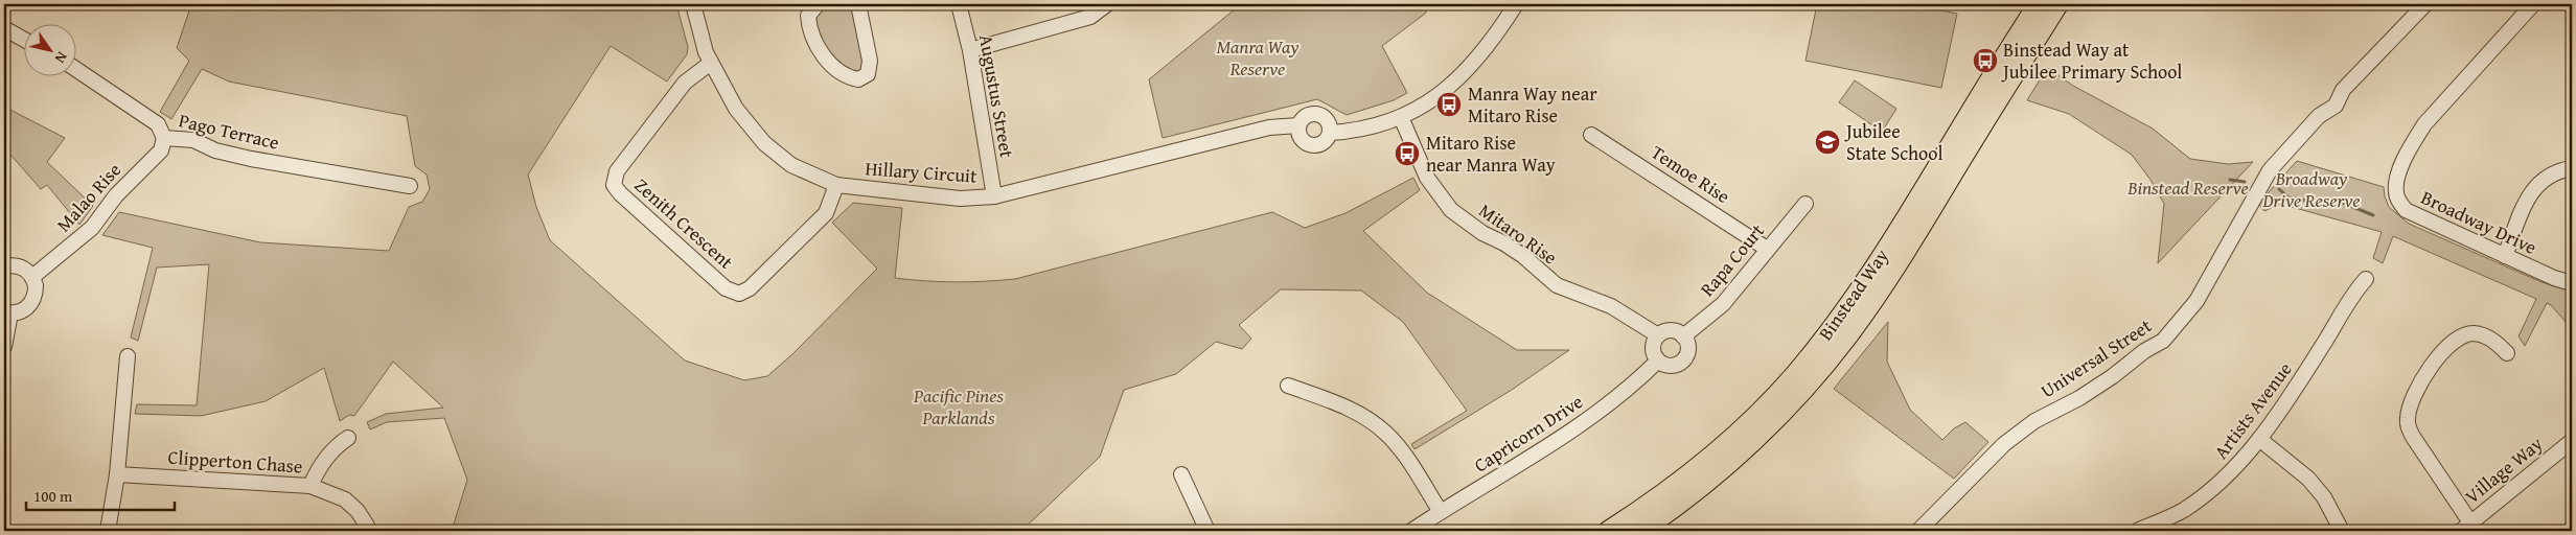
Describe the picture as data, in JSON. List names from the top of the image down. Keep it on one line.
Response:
{"streets":{"main road":["Binstead Way"],"street":["Augustus Street","Pago Terrace","Hillary Circuit","Temoe Rise","Malao Rise","Broadway Drive","Zenith Crescent","Mitaro Rise","Rapa Court","Universal Street","Artists Avenue","Capricorn Drive","Clipperton Chase","Village Way"]},"crossings":[["Augustus Street","Hillary Circuit"],["Pago Terrace","Malao Rise"],["Hillary Circuit","Zenith Crescent"],["Temoe Rise","Rapa Court"],["Mitaro Rise","Rapa Court"],["Mitaro Rise","Capricorn Drive"],["Rapa Court","Capricorn Drive"]],"parks":["Manra Way Reserve","Broadway Drive Reserve","Binstead Reserve","Pacific Pines Parklands"],"places":{"bus stop":["Binstead Way at Jubilee Primary School","Manra Way near Mitaro Rise","Mitaro Rise near Manra Way"],"school or university":["Jubilee State School"]},"scale_bar":"100 m","north":"bottom right"}
